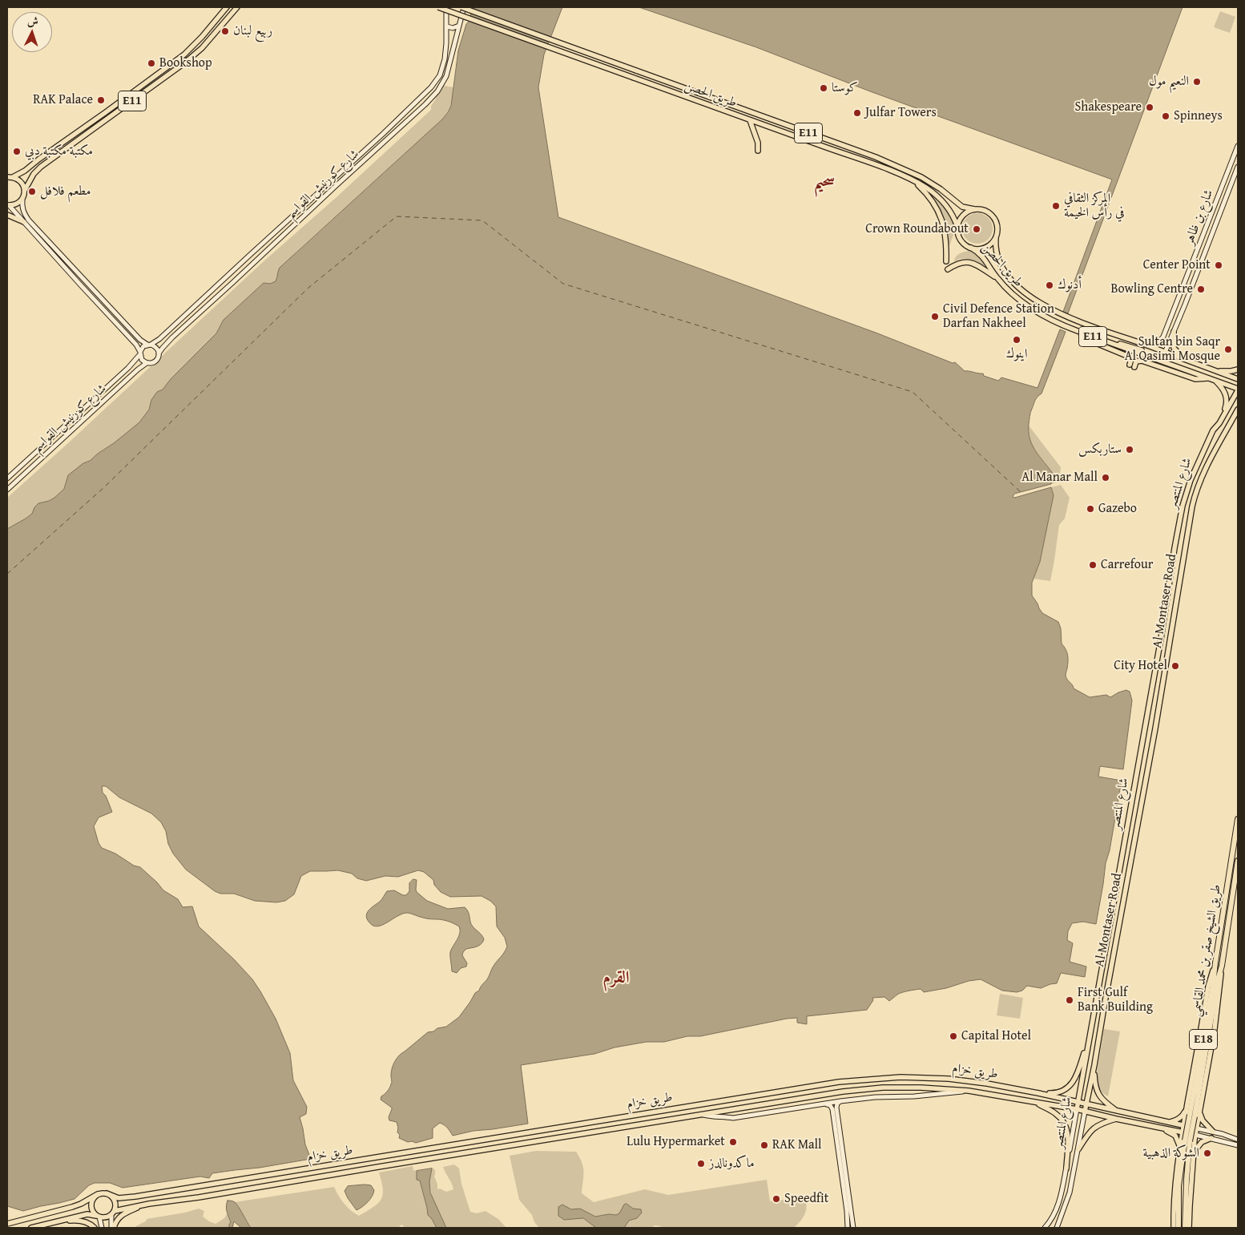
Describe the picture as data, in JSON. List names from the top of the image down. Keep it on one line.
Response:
{"streets":{"highway":["طريق الشيخ صقر بن محمد القاسمي","E18"],"main road":["طريق الحصن","E11","شارع المنتصر","Al Montaser Road","طريق خزام"],"street":["شارع كورنيش القواسم","شارع بن ظاهر"]},"crossings":[["طريق الحصن","شارع كورنيش القواسم"],["طريق الحصن","شارع بن ظاهر"],["طريق الحصن","شارع المنتصر"],["شارع المنتصر","Al Montaser Road"],["شارع المنتصر","طريق خزام"]],"districts":["سحيم","القرم"],"places":["ربيع لبنان","Bookshop","النعيم مول","كوستا","RAK Palace","Shakespeare","Julfar Towers","Spinneys","مكتبة مكتبة دبي","مطعم فلافل","المركز الثقافي في رأس الخيمة","Crown Roundabout","Center Point","أدنوك","Bowling Centre","Civil Defence Station Darfan Nakheel","اينوك","Sultan bin Saqr Al Qasimi Mosque","ستاربكس","Al Manar Mall","Gazebo","Carrefour","City Hotel","First Gulf Bank Building","Capital Hotel","Lulu Hypermarket","RAK Mall","الشوكة الذهبية","ماكدونالدز","Speedfit"],"north":"top"}
